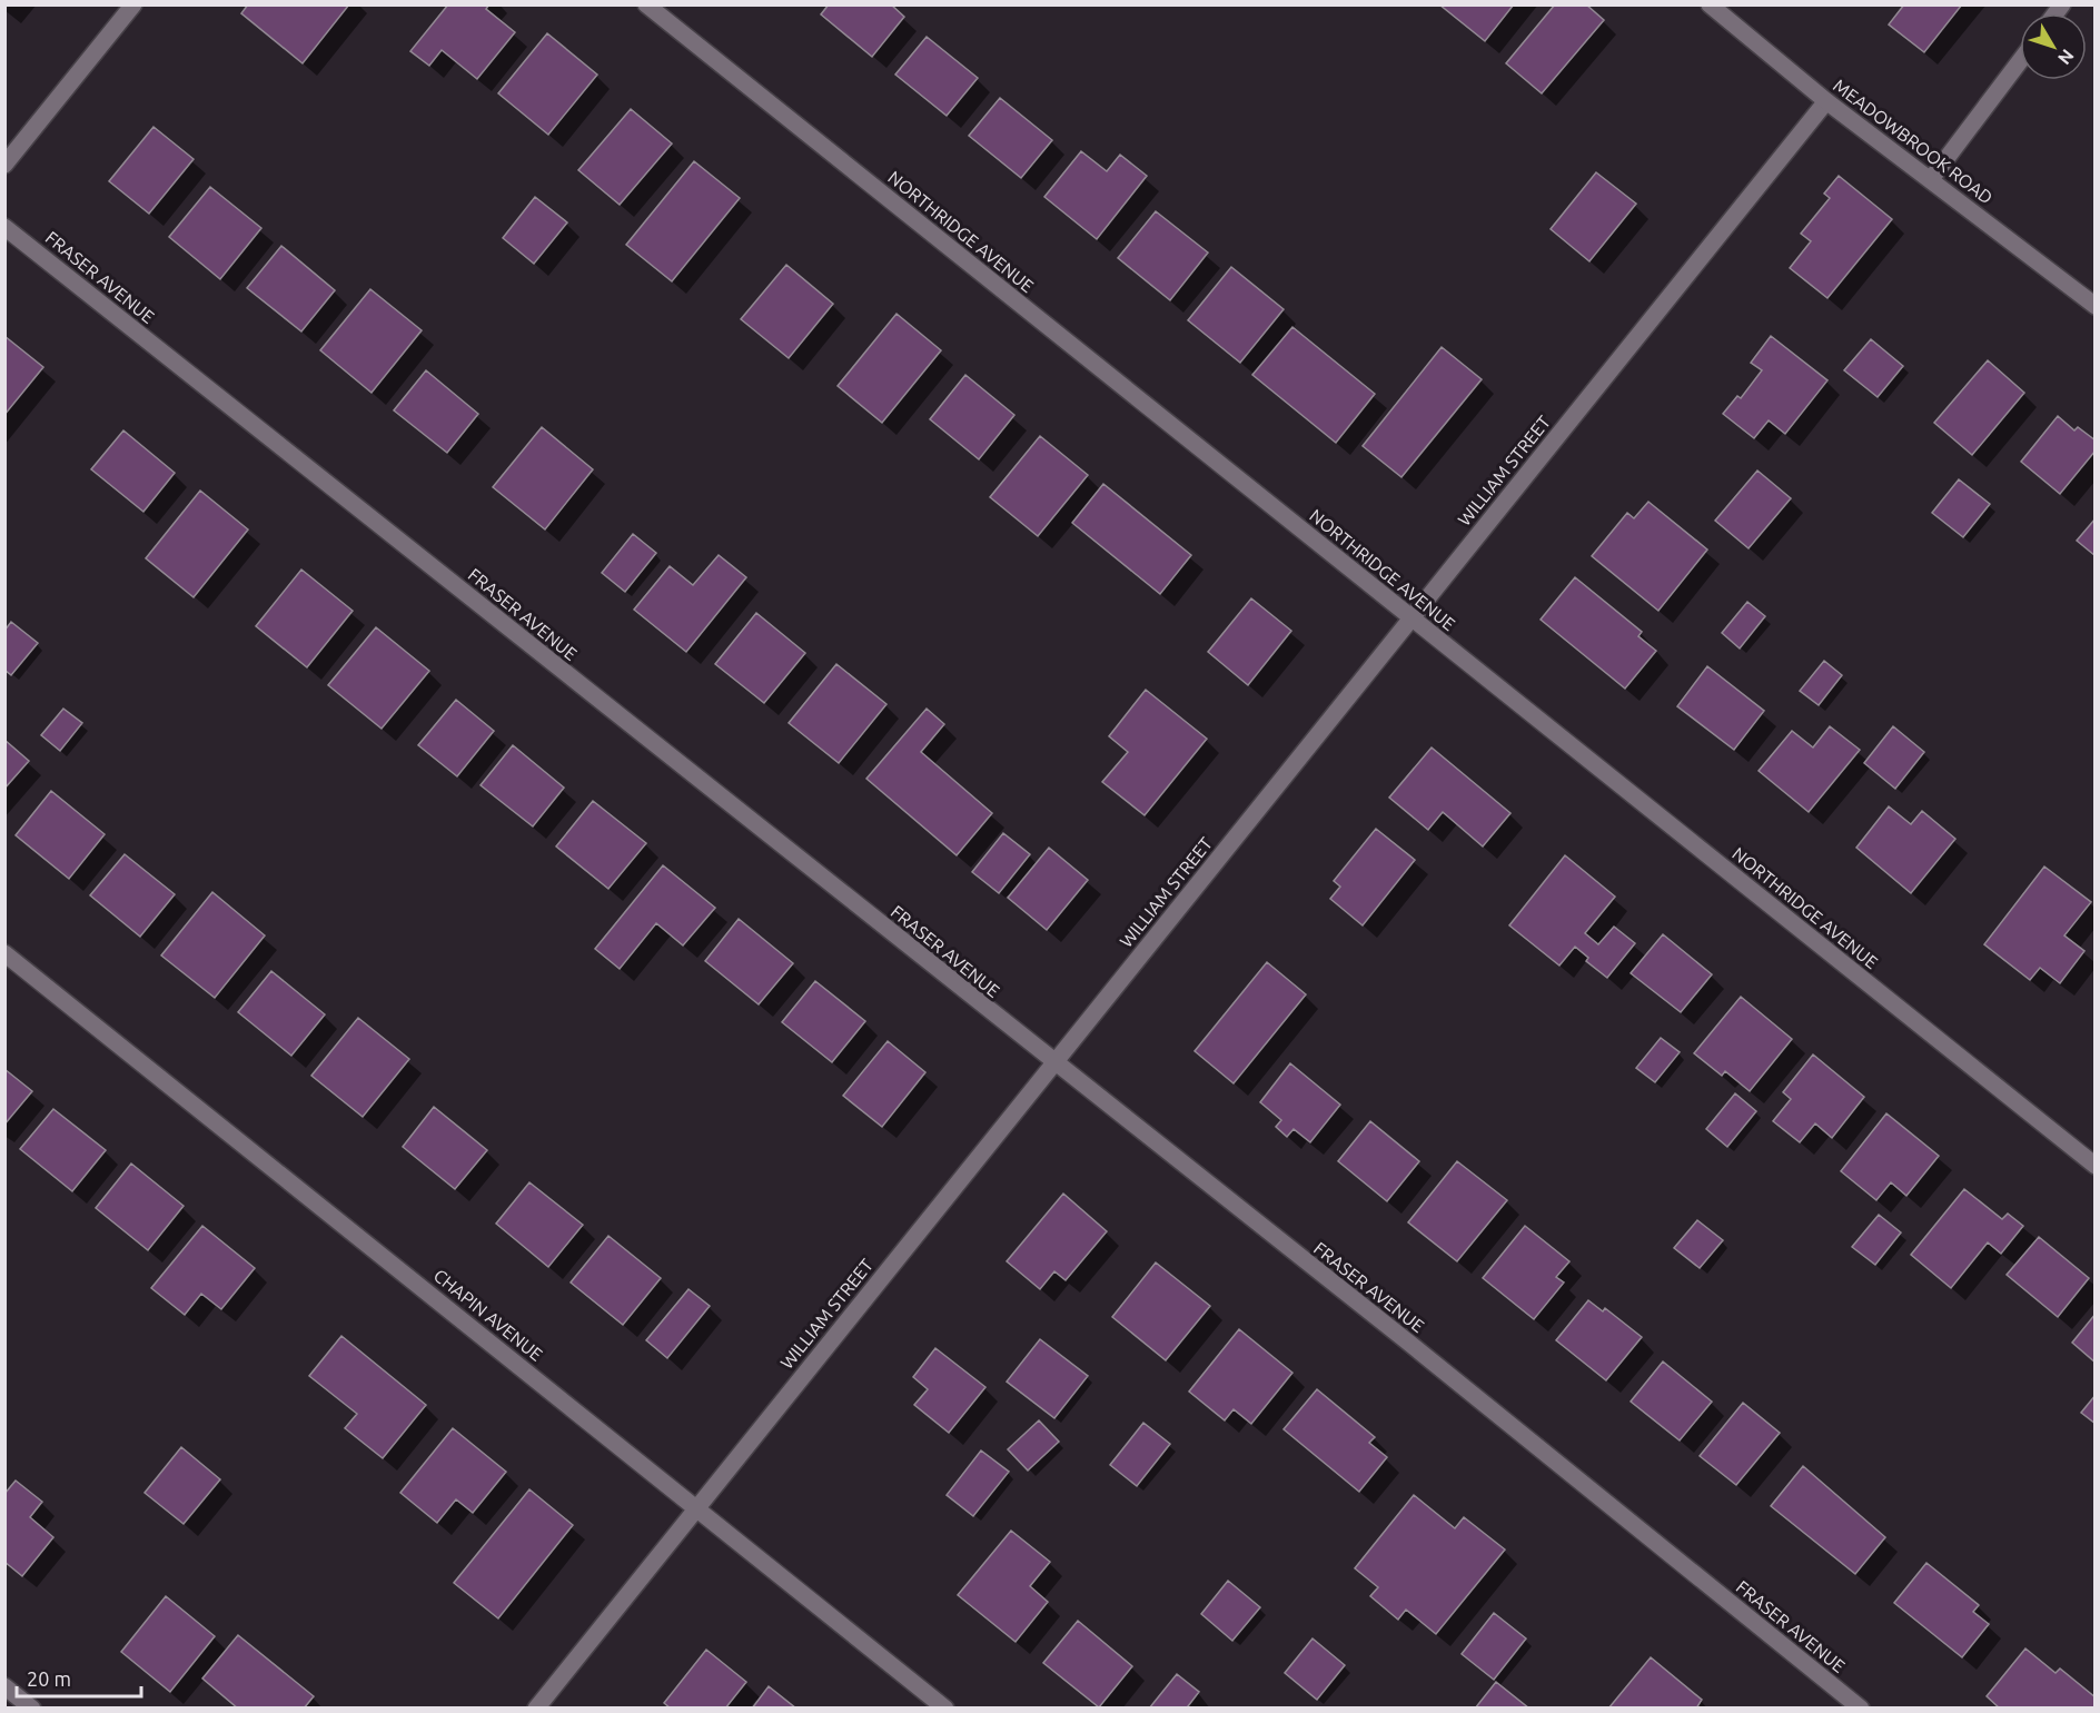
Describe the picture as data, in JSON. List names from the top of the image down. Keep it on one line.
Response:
{"streets":{"street":["MEADOWBROOK ROAD","NORTHRIDGE AVENUE","FRASER AVENUE","WILLIAM STREET","CHAPIN AVENUE"]},"crossings":[["MEADOWBROOK ROAD","WILLIAM STREET"],["NORTHRIDGE AVENUE","WILLIAM STREET"],["FRASER AVENUE","WILLIAM STREET"],["WILLIAM STREET","CHAPIN AVENUE"]],"scale_bar":"20 m","north":"bottom right"}
